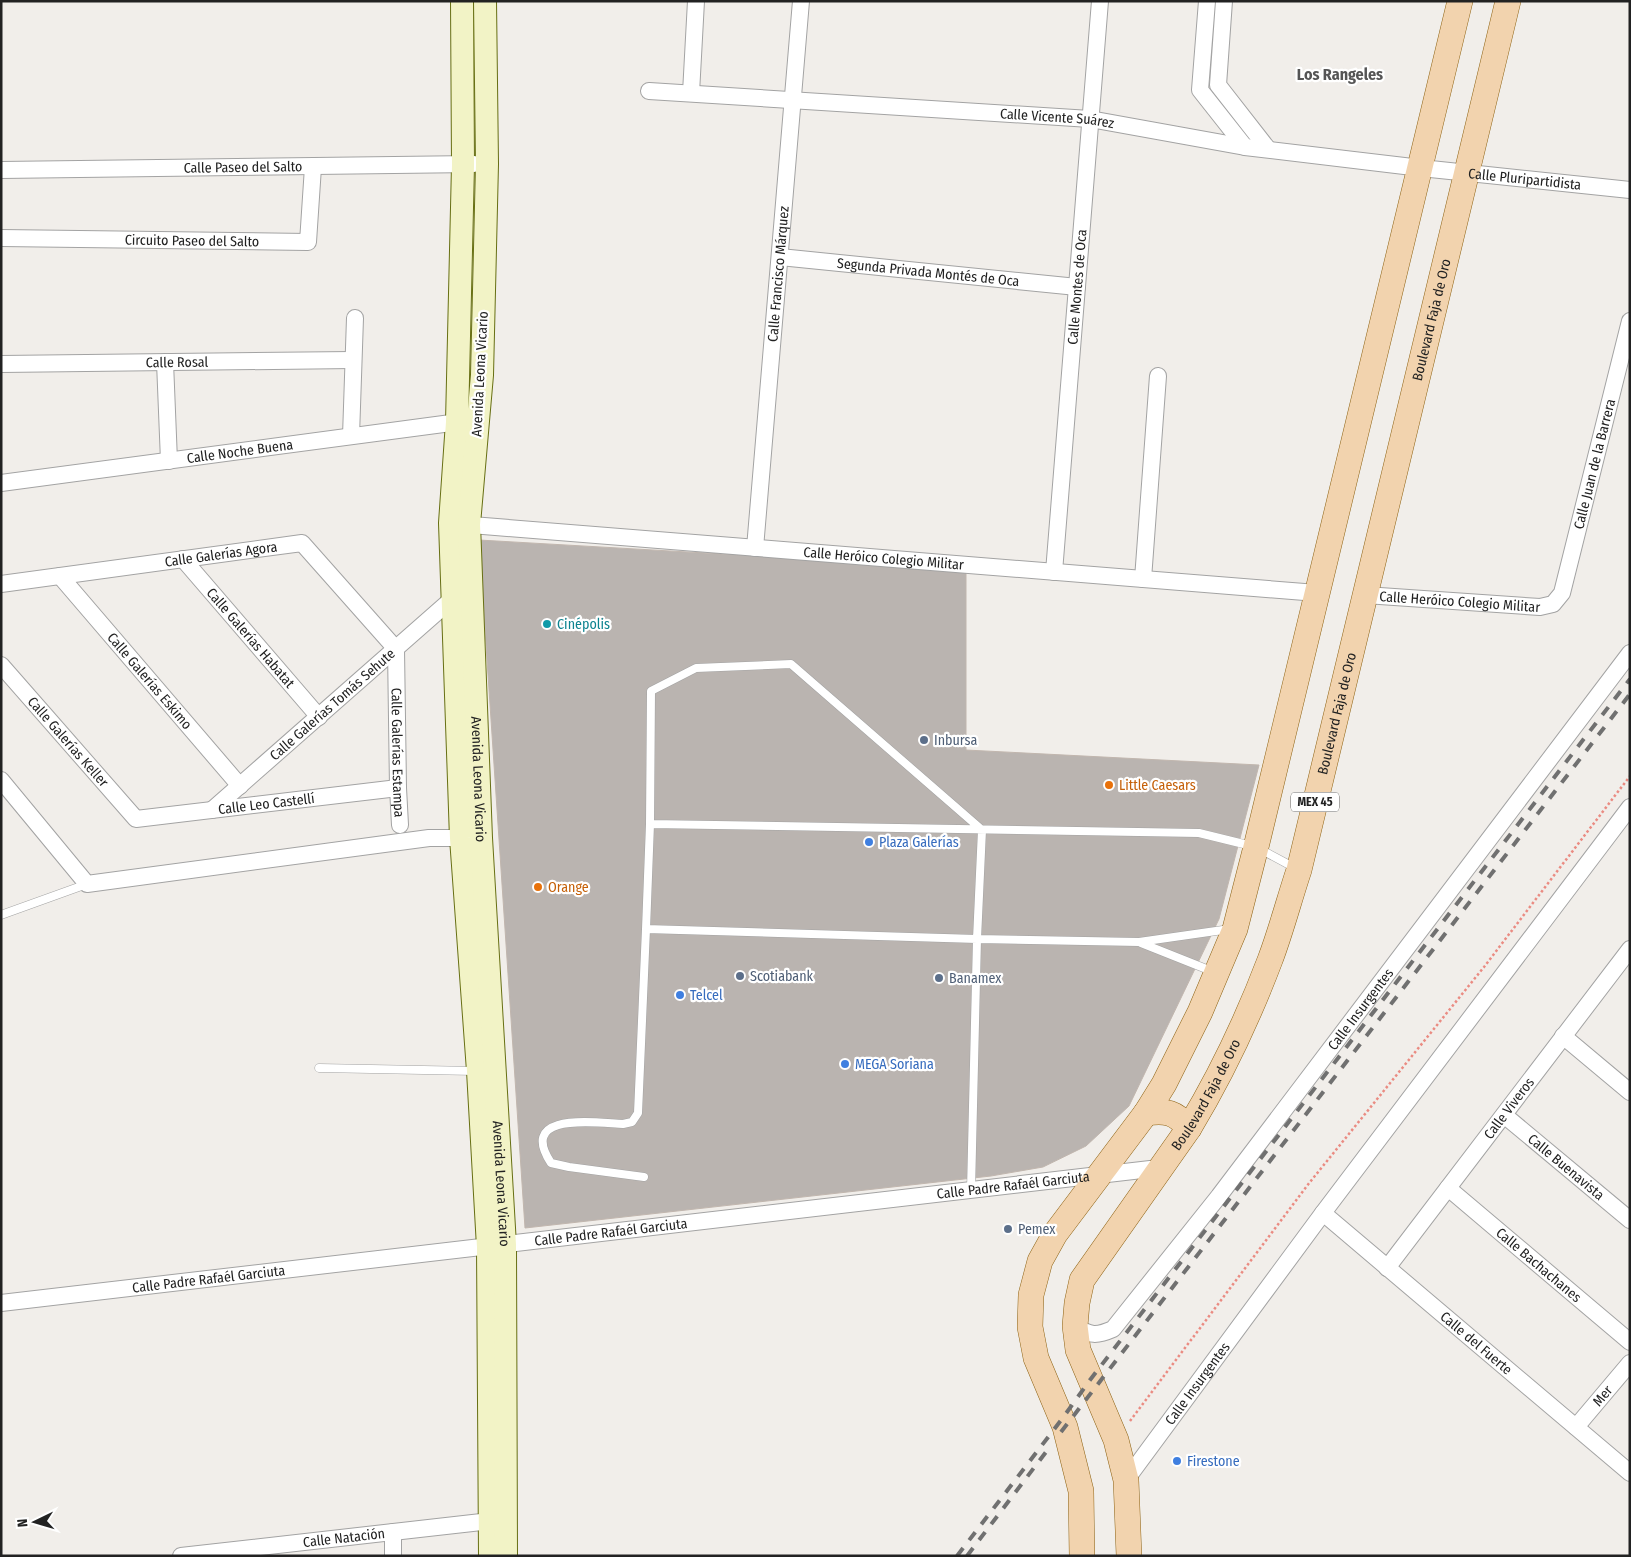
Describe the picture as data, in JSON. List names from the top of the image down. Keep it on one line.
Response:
{"streets":{"main road":["Boulevard Faja de Oro","MEX 45"],"street":["Calle Vicente Suárez","Calle Paseo del Salto","Calle Pluripartidista","Circuito Paseo del Salto","Segunda Privada Montés de Oca","Calle Francisco Márquez","Calle Montes de Oca","Calle Rosal","Avenida Leona Vicario","Calle Noche Buena","Calle Juan de la Barrera","Calle Galerías Agora","Calle Heróico Colegio Militar","Calle Galerías Habatat","Calle Galerías Eskimo","Calle Galerías Tomás Sehute","Calle Galerías Keller","Calle Galerías Estampa","Calle Leo Castellí","Calle Insurgentes","Calle Viveros","Calle Buenavista","Calle Padre Rafaél Garciuta","Calle Bachachanes","Calle del Fuerte","Mer","Calle Natación"]},"crossings":[["Calle Vicente Suárez","Calle Pluripartidista"],["Calle Vicente Suárez","Calle Francisco Márquez"],["Calle Vicente Suárez","Calle Montes de Oca"],["Calle Paseo del Salto","Circuito Paseo del Salto"],["Calle Paseo del Salto","Avenida Leona Vicario"],["Calle Pluripartidista","Boulevard Faja de Oro"],["Segunda Privada Montés de Oca","Calle Francisco Márquez"],["Segunda Privada Montés de Oca","Calle Montes de Oca"],["Calle Francisco Márquez","Calle Heróico Colegio Militar"],["Calle Montes de Oca","Calle Heróico Colegio Militar"],["Boulevard Faja de Oro","Calle Heróico Colegio Militar"],["Boulevard Faja de Oro","Calle Insurgentes"],["Boulevard Faja de Oro","Calle Padre Rafaél Garciuta"],["Avenida Leona Vicario","Calle Noche Buena"],["Avenida Leona Vicario","Calle Heróico Colegio Militar"],["Avenida Leona Vicario","Calle Galerías Tomás Sehute"],["Avenida Leona Vicario","Calle Padre Rafaél Garciuta"],["Avenida Leona Vicario","Calle Natación"],["Calle Juan de la Barrera","Calle Heróico Colegio Militar"],["Calle Galerías Agora","Calle Galerías Habatat"],["Calle Galerías Agora","Calle Galerías Eskimo"],["Calle Galerías Agora","Calle Galerías Tomás Sehute"],["Calle Galerías Agora","Calle Galerías Estampa"],["Calle Galerías Habatat","Calle Galerías Tomás Sehute"],["Calle Galerías Eskimo","Calle Galerías Tomás Sehute"],["Calle Galerías Tomás Sehute","Calle Galerías Estampa"],["Calle Galerías Tomás Sehute","Calle Leo Castellí"],["Calle Galerías Keller","Calle Leo Castellí"],["Calle Galerías Estampa","Calle Leo Castellí"],["Calle Insurgentes","Calle del Fuerte"],["Calle Viveros","Calle Buenavista"],["Calle Viveros","Calle Bachachanes"],["Calle Viveros","Calle del Fuerte"],["Calle del Fuerte","Mer"]],"districts":["Los Rangeles"],"places":["Cinépolis","Inbursa","Little Caesars","Plaza Galerías","Orange","Scotiabank","Banamex","Telcel","MEGA Soriana","Pemex","Firestone"],"north":"left"}
